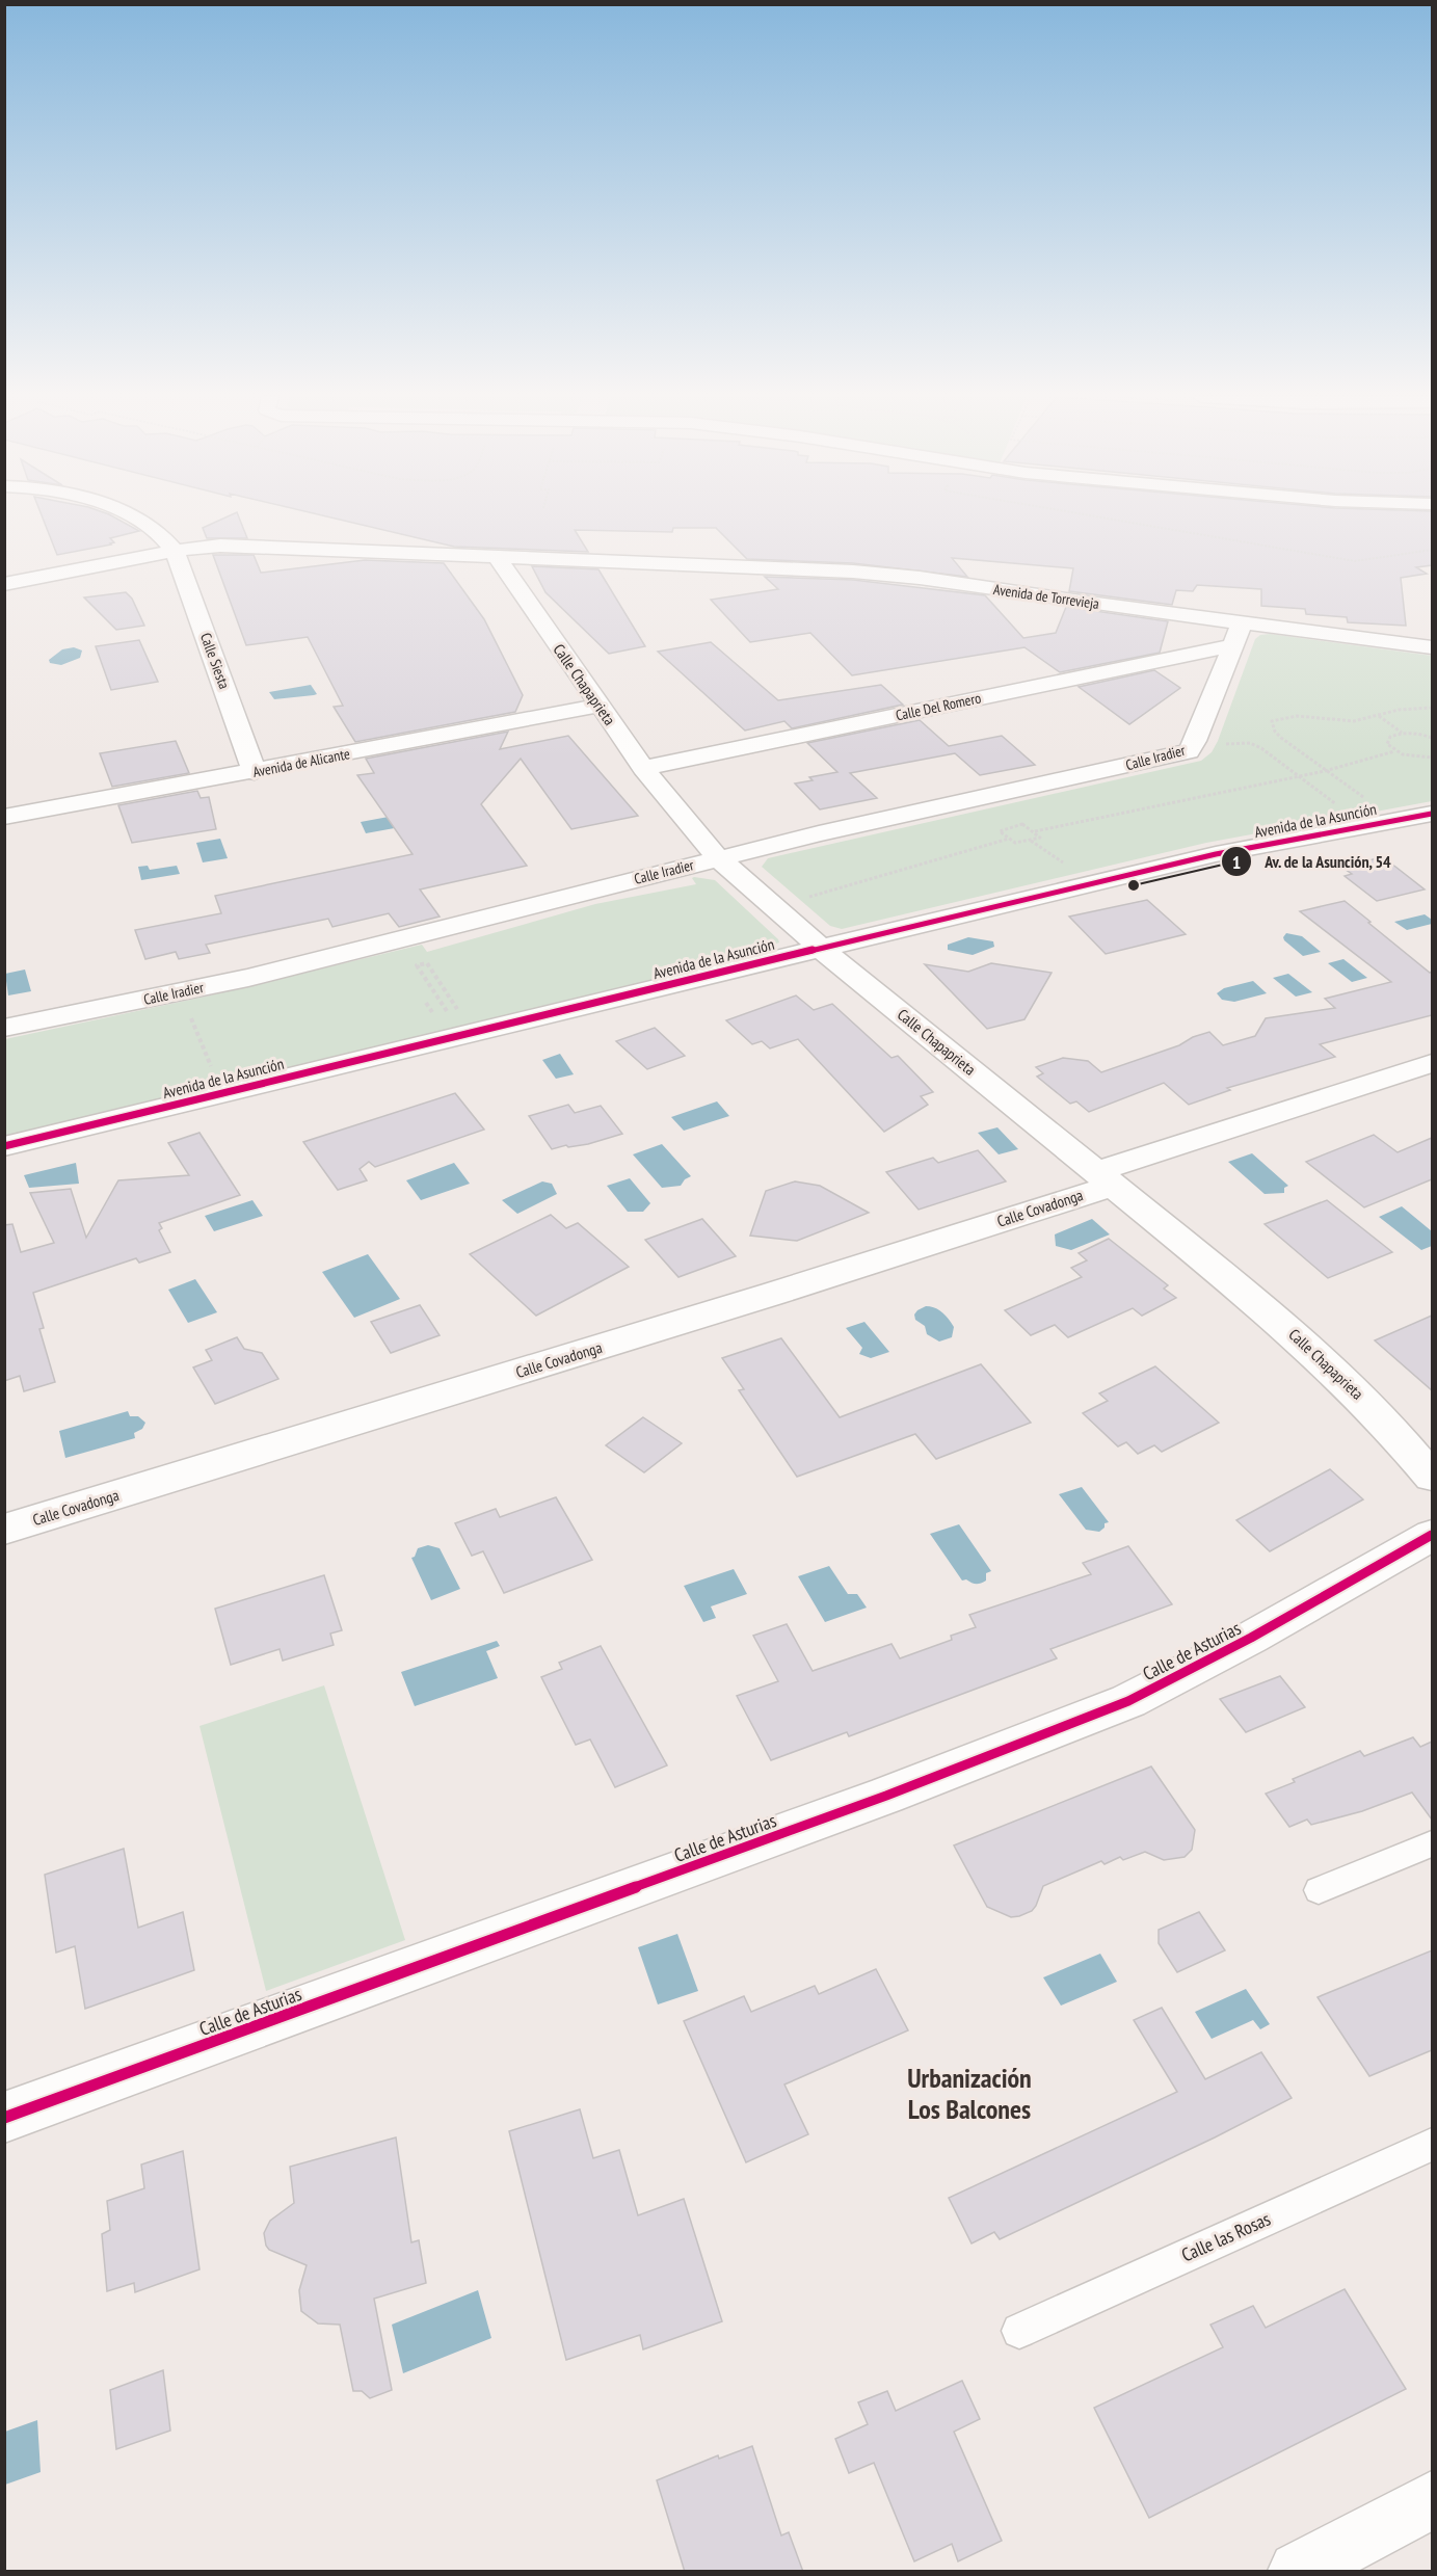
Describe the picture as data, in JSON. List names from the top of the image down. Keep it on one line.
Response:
{"streets":{"street":["Avenida de Torrevieja","Calle Siesta","Calle Chapaprieta","Calle Del Romero","Calle Iradier","Avenida de Alicante","Avenida de la Asunción","Calle Covadonga","Calle de Asturias"],"lane":["Calle las Rosas"]},"crossings":[["Avenida de Torrevieja","Calle Siesta"],["Avenida de Torrevieja","Calle Chapaprieta"],["Avenida de Torrevieja","Calle Del Romero"],["Avenida de Torrevieja","Calle Iradier"],["Calle Siesta","Avenida de Alicante"],["Calle Chapaprieta","Calle Del Romero"],["Calle Chapaprieta","Calle Iradier"],["Calle Chapaprieta","Avenida de Alicante"],["Calle Chapaprieta","Avenida de la Asunción"],["Calle Chapaprieta","Calle Covadonga"],["Calle Del Romero","Calle Iradier"]],"districts":["Urbanización Los Balcones"],"places":["Av. de la Asunción, 54"]}
